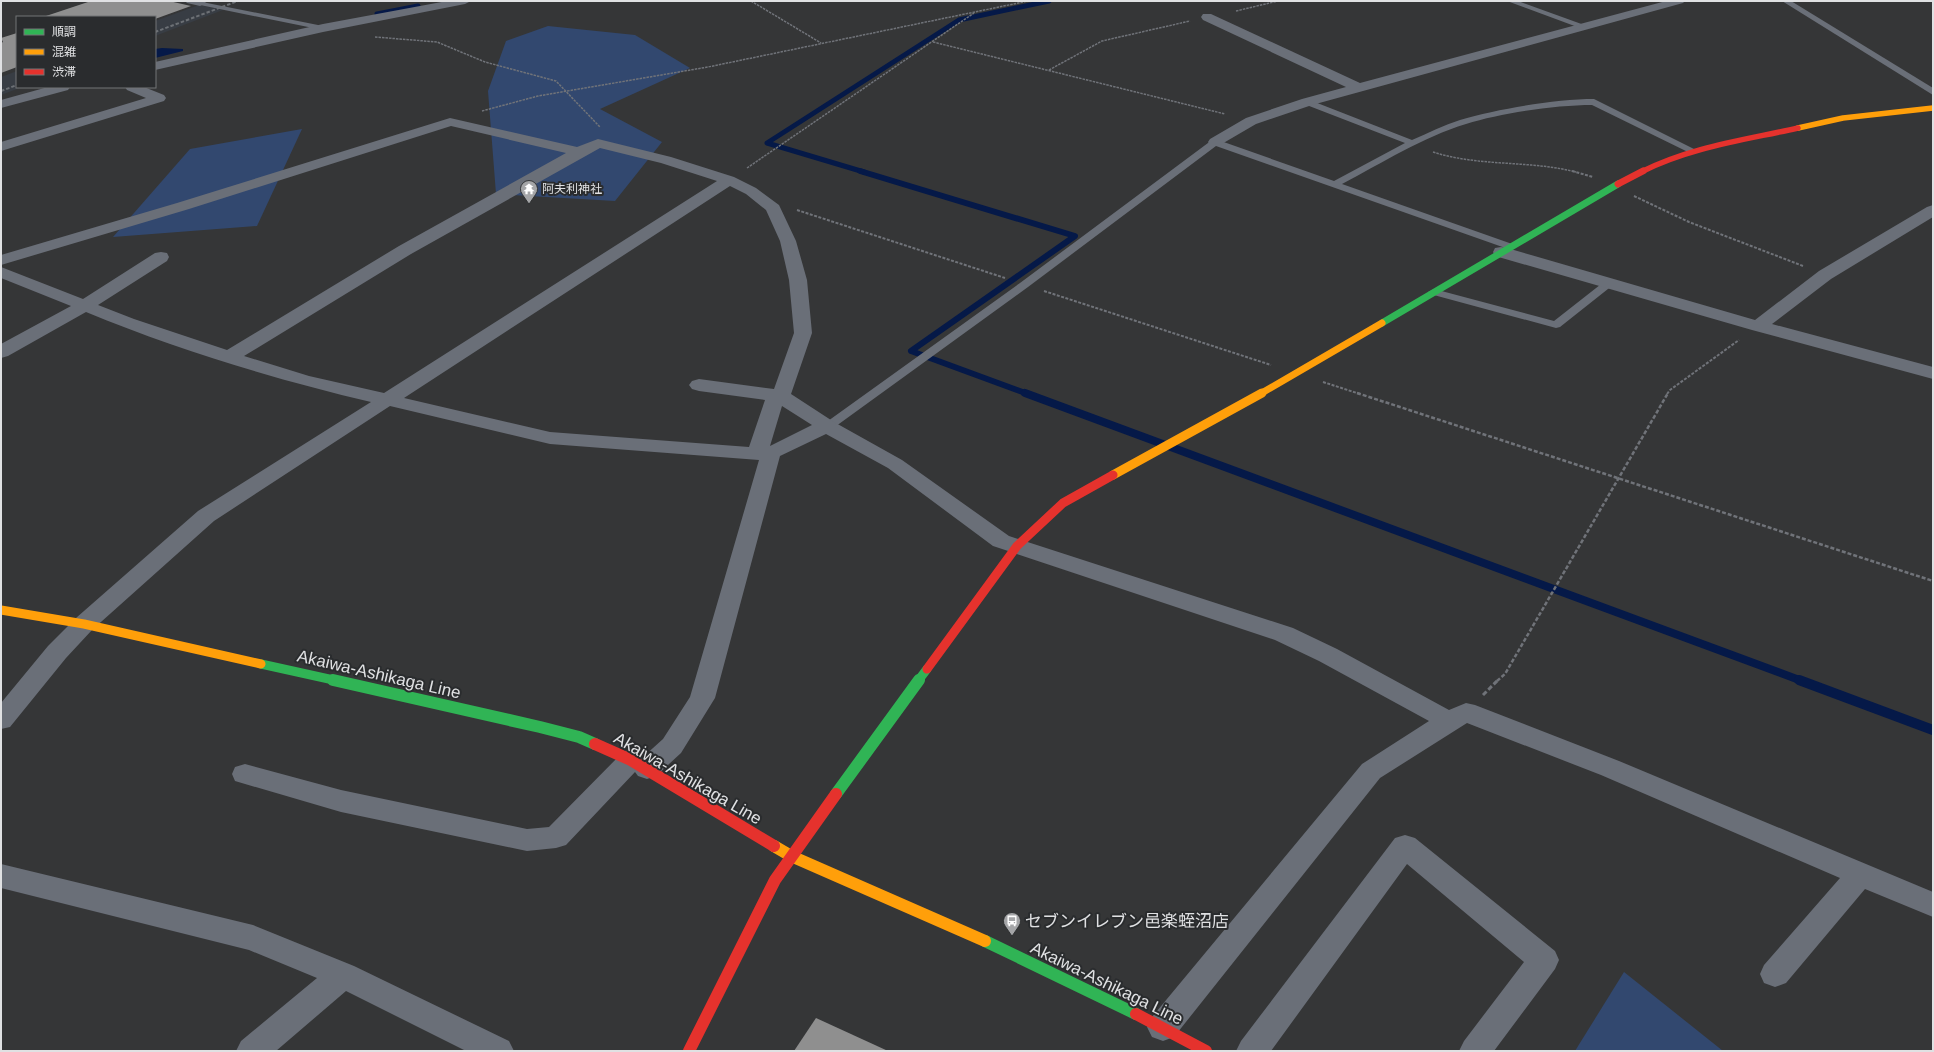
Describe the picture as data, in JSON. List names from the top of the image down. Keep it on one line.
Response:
{"streets":{"street":["Akaiwa-Ashikaga Line"]},"places":{"temple":["阿夫利神社"],"bus stop":["セブンイレブン邑楽蛭沼店"]},"legend":["順調","混雑","渋滞"]}
